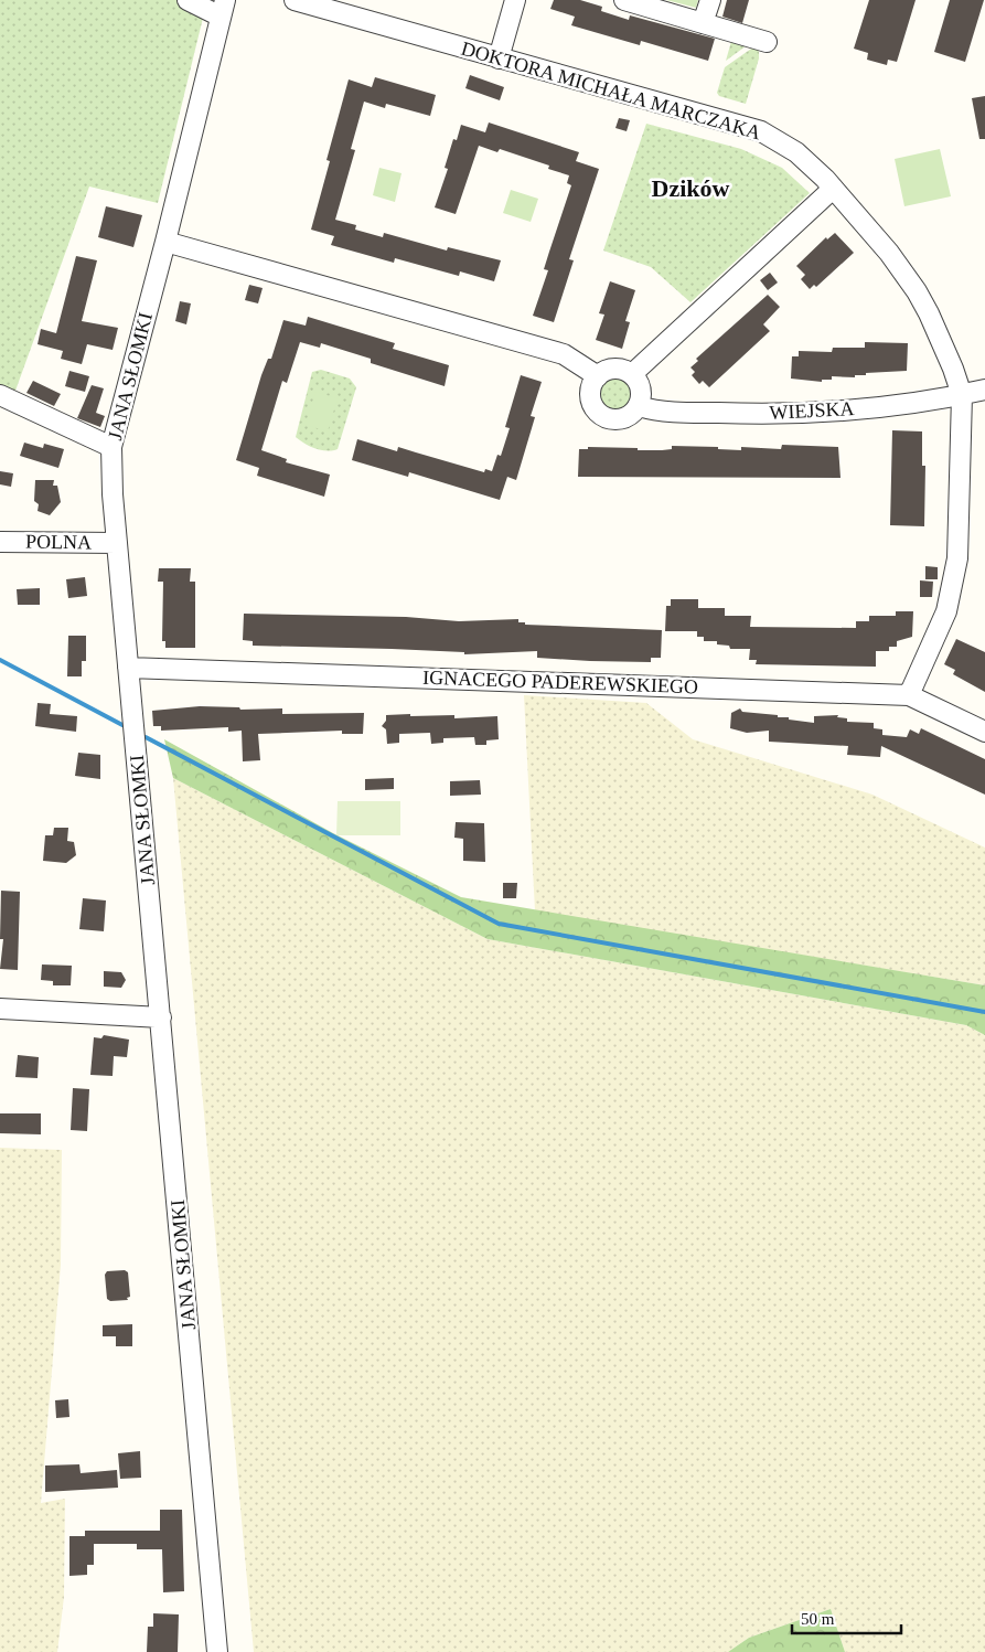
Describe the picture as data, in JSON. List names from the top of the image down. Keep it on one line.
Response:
{"streets":{"street":["DOKTORA MICHAŁA MARCZAKA","JANA SŁOMKI","WIEJSKA","POLNA","IGNACEGO PADEREWSKIEGO"]},"crossings":[["DOKTORA MICHAŁA MARCZAKA","WIEJSKA"],["DOKTORA MICHAŁA MARCZAKA","IGNACEGO PADEREWSKIEGO"],["JANA SŁOMKI","POLNA"],["JANA SŁOMKI","IGNACEGO PADEREWSKIEGO"]],"districts":["Dzików"],"scale_bar":"50 m"}
